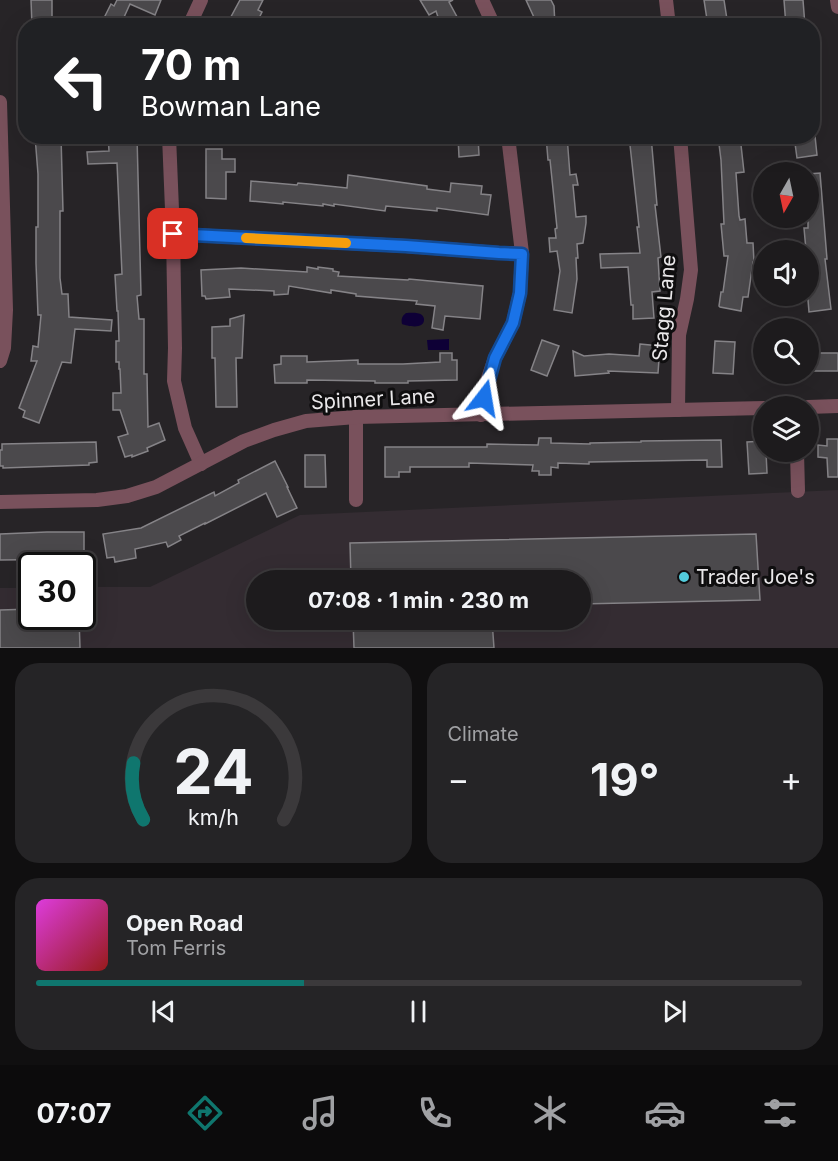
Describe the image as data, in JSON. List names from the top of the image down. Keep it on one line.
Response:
{"streets":{"street":["Stagg Lane","Spinner Lane"]},"crossings":[["Stagg Lane","Spinner Lane"]],"places":["Trader Joe's"],"north":"bottom","page":{"turn":["70 m","Bowman Lane"],"limit":"30","trip":"07:08 · 1 min · 230 m","tile":"Climate","heat":["−","19°","+"],"song":["Open Road","Tom Ferris"],"tabs":"07:07","gauge":["24","km/h"]}}
